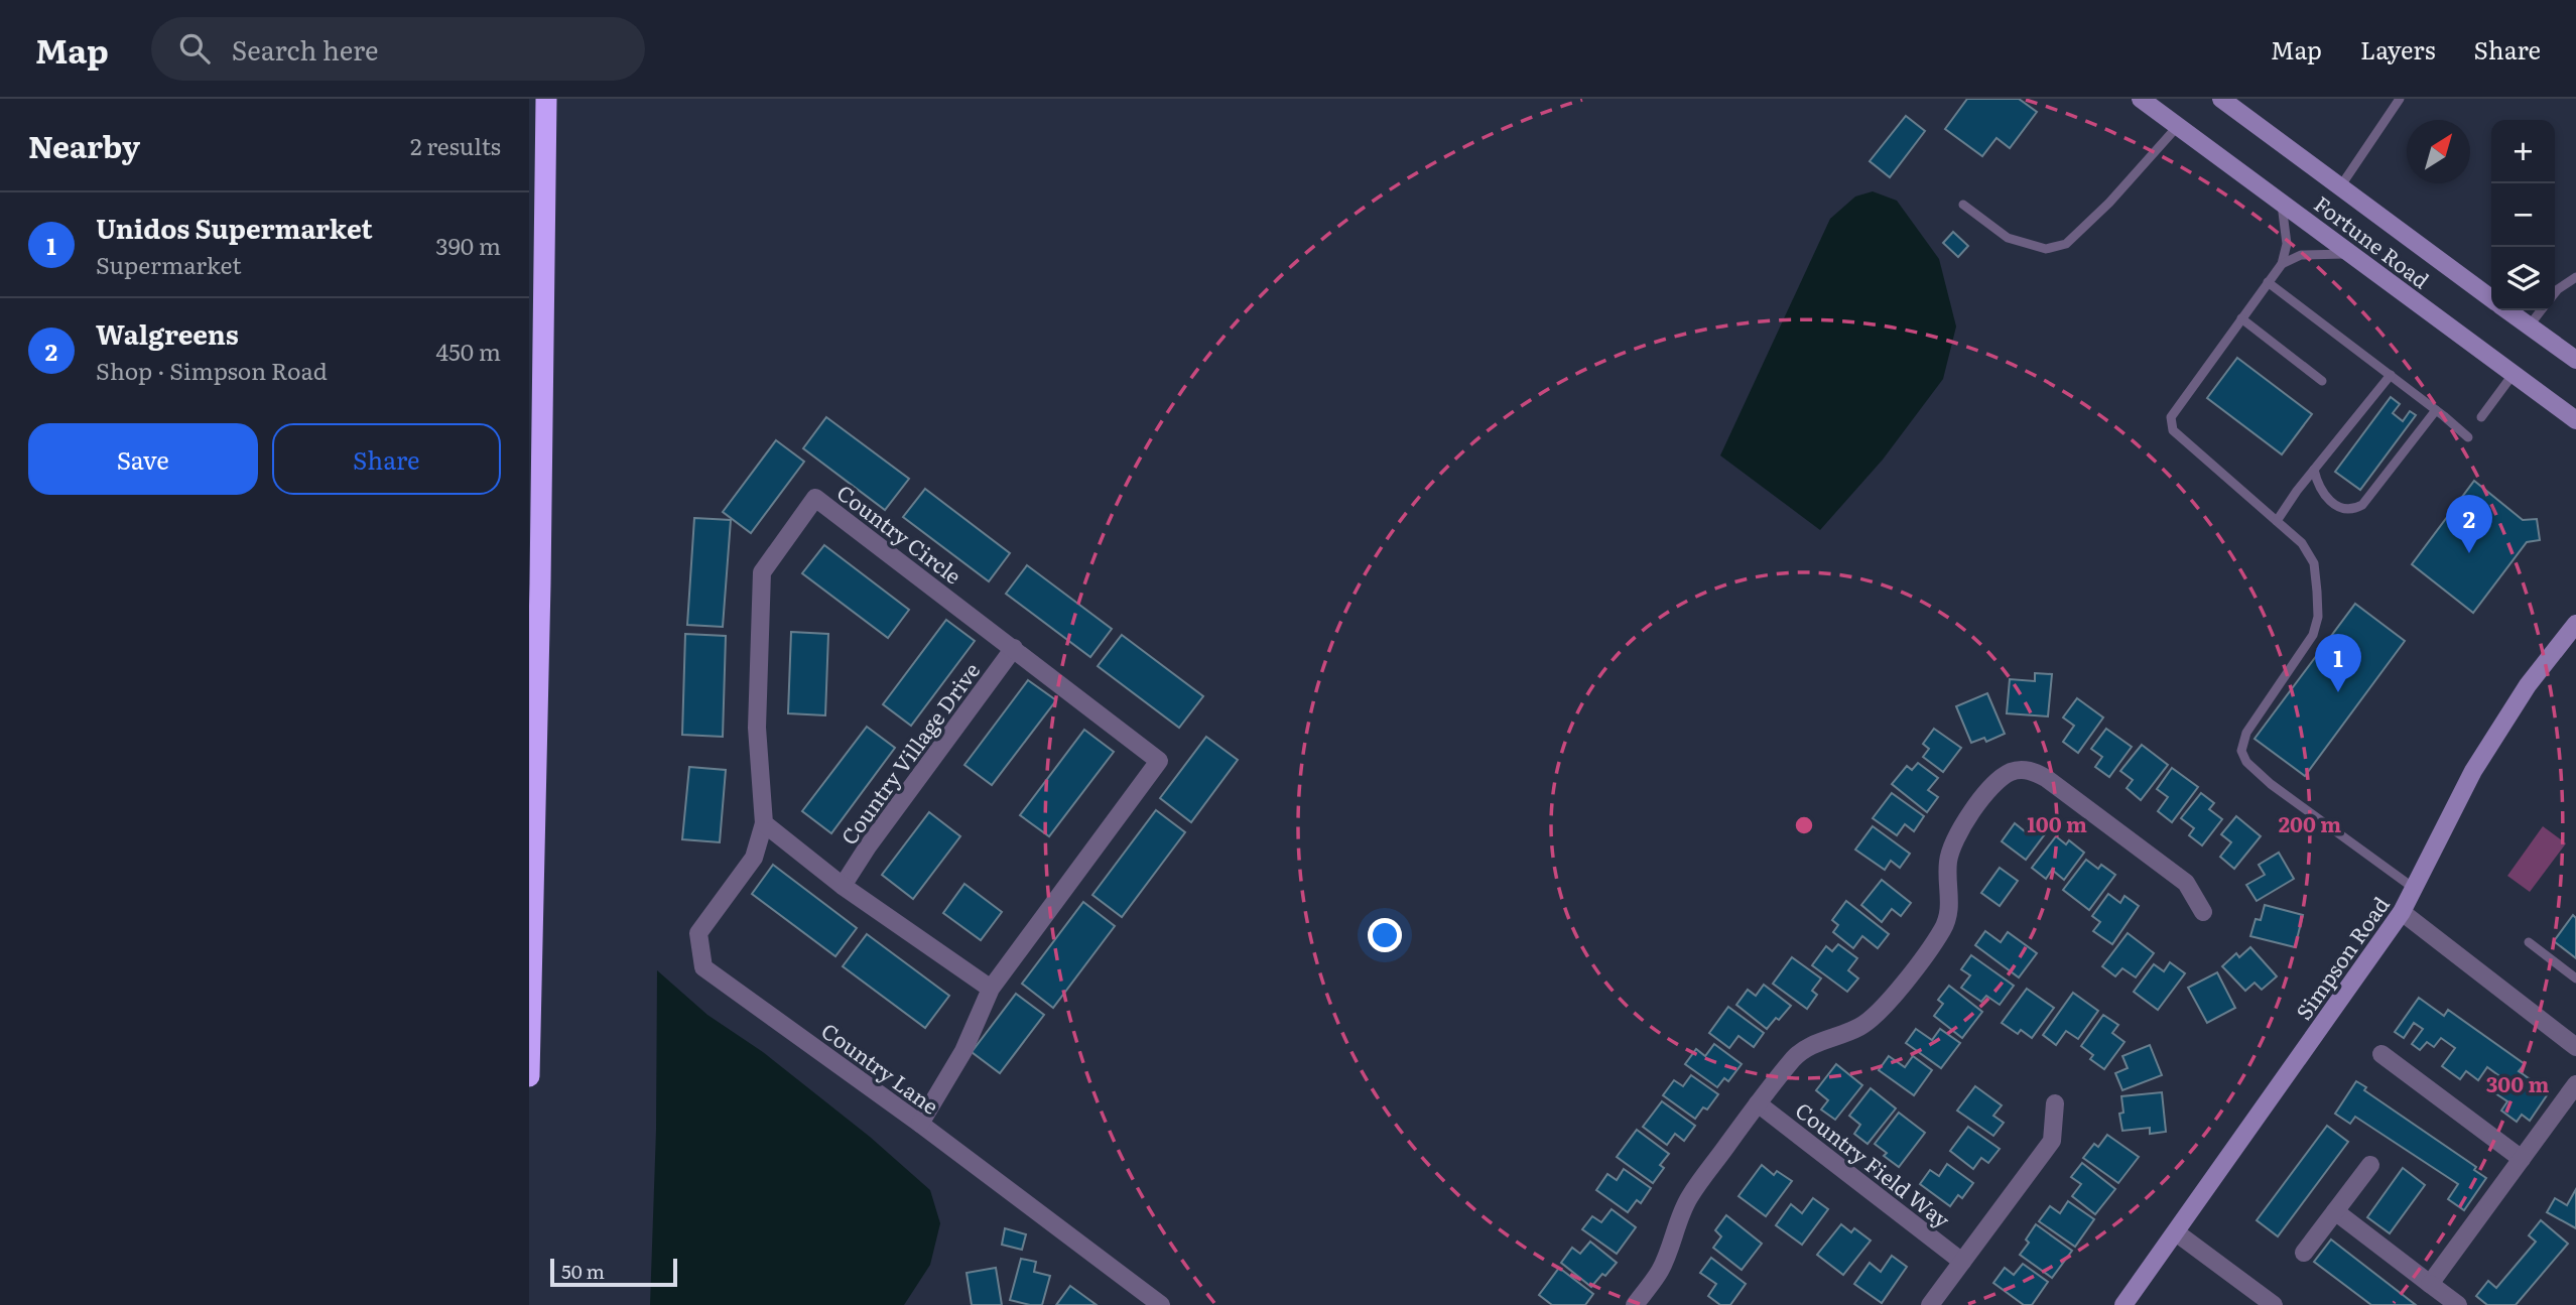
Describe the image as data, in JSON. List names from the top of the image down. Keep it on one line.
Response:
{"streets":{"main road":["Fortune Road","Simpson Road"],"street":["Country Circle","Country Village Drive","Country Lane","Country Field Way"]},"crossings":[["Country Circle","Country Village Drive"],["Country Circle","Country Lane"]],"scale_bar":"50 m","north":"top right","page":{"header":"Map","search":"Search here","nav":["Map","Layers","Share"],"heading":["Nearby","2 results"],"map_buttons":["+","−"],"list":[{"mark":"1","name":"Unidos Supermarket","note":"Supermarket","value":"390 m"},{"mark":"2","name":"Walgreens","note":"Shop · Simpson Road","value":"450 m"}],"buttons":["Save","Share"],"pins":["2","1"],"scale":"50 m"},"rings":["100 m","200 m","300 m"]}
